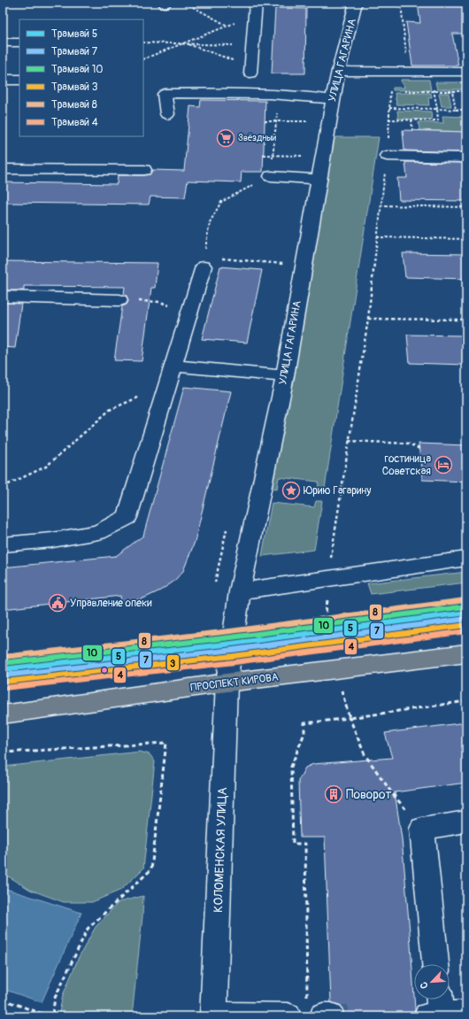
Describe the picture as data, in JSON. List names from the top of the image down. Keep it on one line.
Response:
{"streets":{"main road":["ПРОСПЕКТ КИРОВА"],"street":["УЛИЦА ГАГАРИНА","КОЛОМЕНСКАЯ УЛИЦА"]},"crossings":[["УЛИЦА ГАГАРИНА","ПРОСПЕКТ КИРОВА"],["УЛИЦА ГАГАРИНА","КОЛОМЕНСКАЯ УЛИЦА"],["ПРОСПЕКТ КИРОВА","КОЛОМЕНСКАЯ УЛИЦА"]],"places":{"supermarket":["Звёздный"],"hotel":["гостиница Советская"],"place":["Юрию Гагарину"],"public building":["Управление опеки"],"building":["Поворот"]},"lines":["tram line 8","tram line 10","tram line 5","tram line 7","tram line 3","tram line 4"],"legend":["Трамвай 5","Трамвай 7","Трамвай 10","Трамвай 3","Трамвай 8","Трамвай 4"],"north":"bottom left"}
